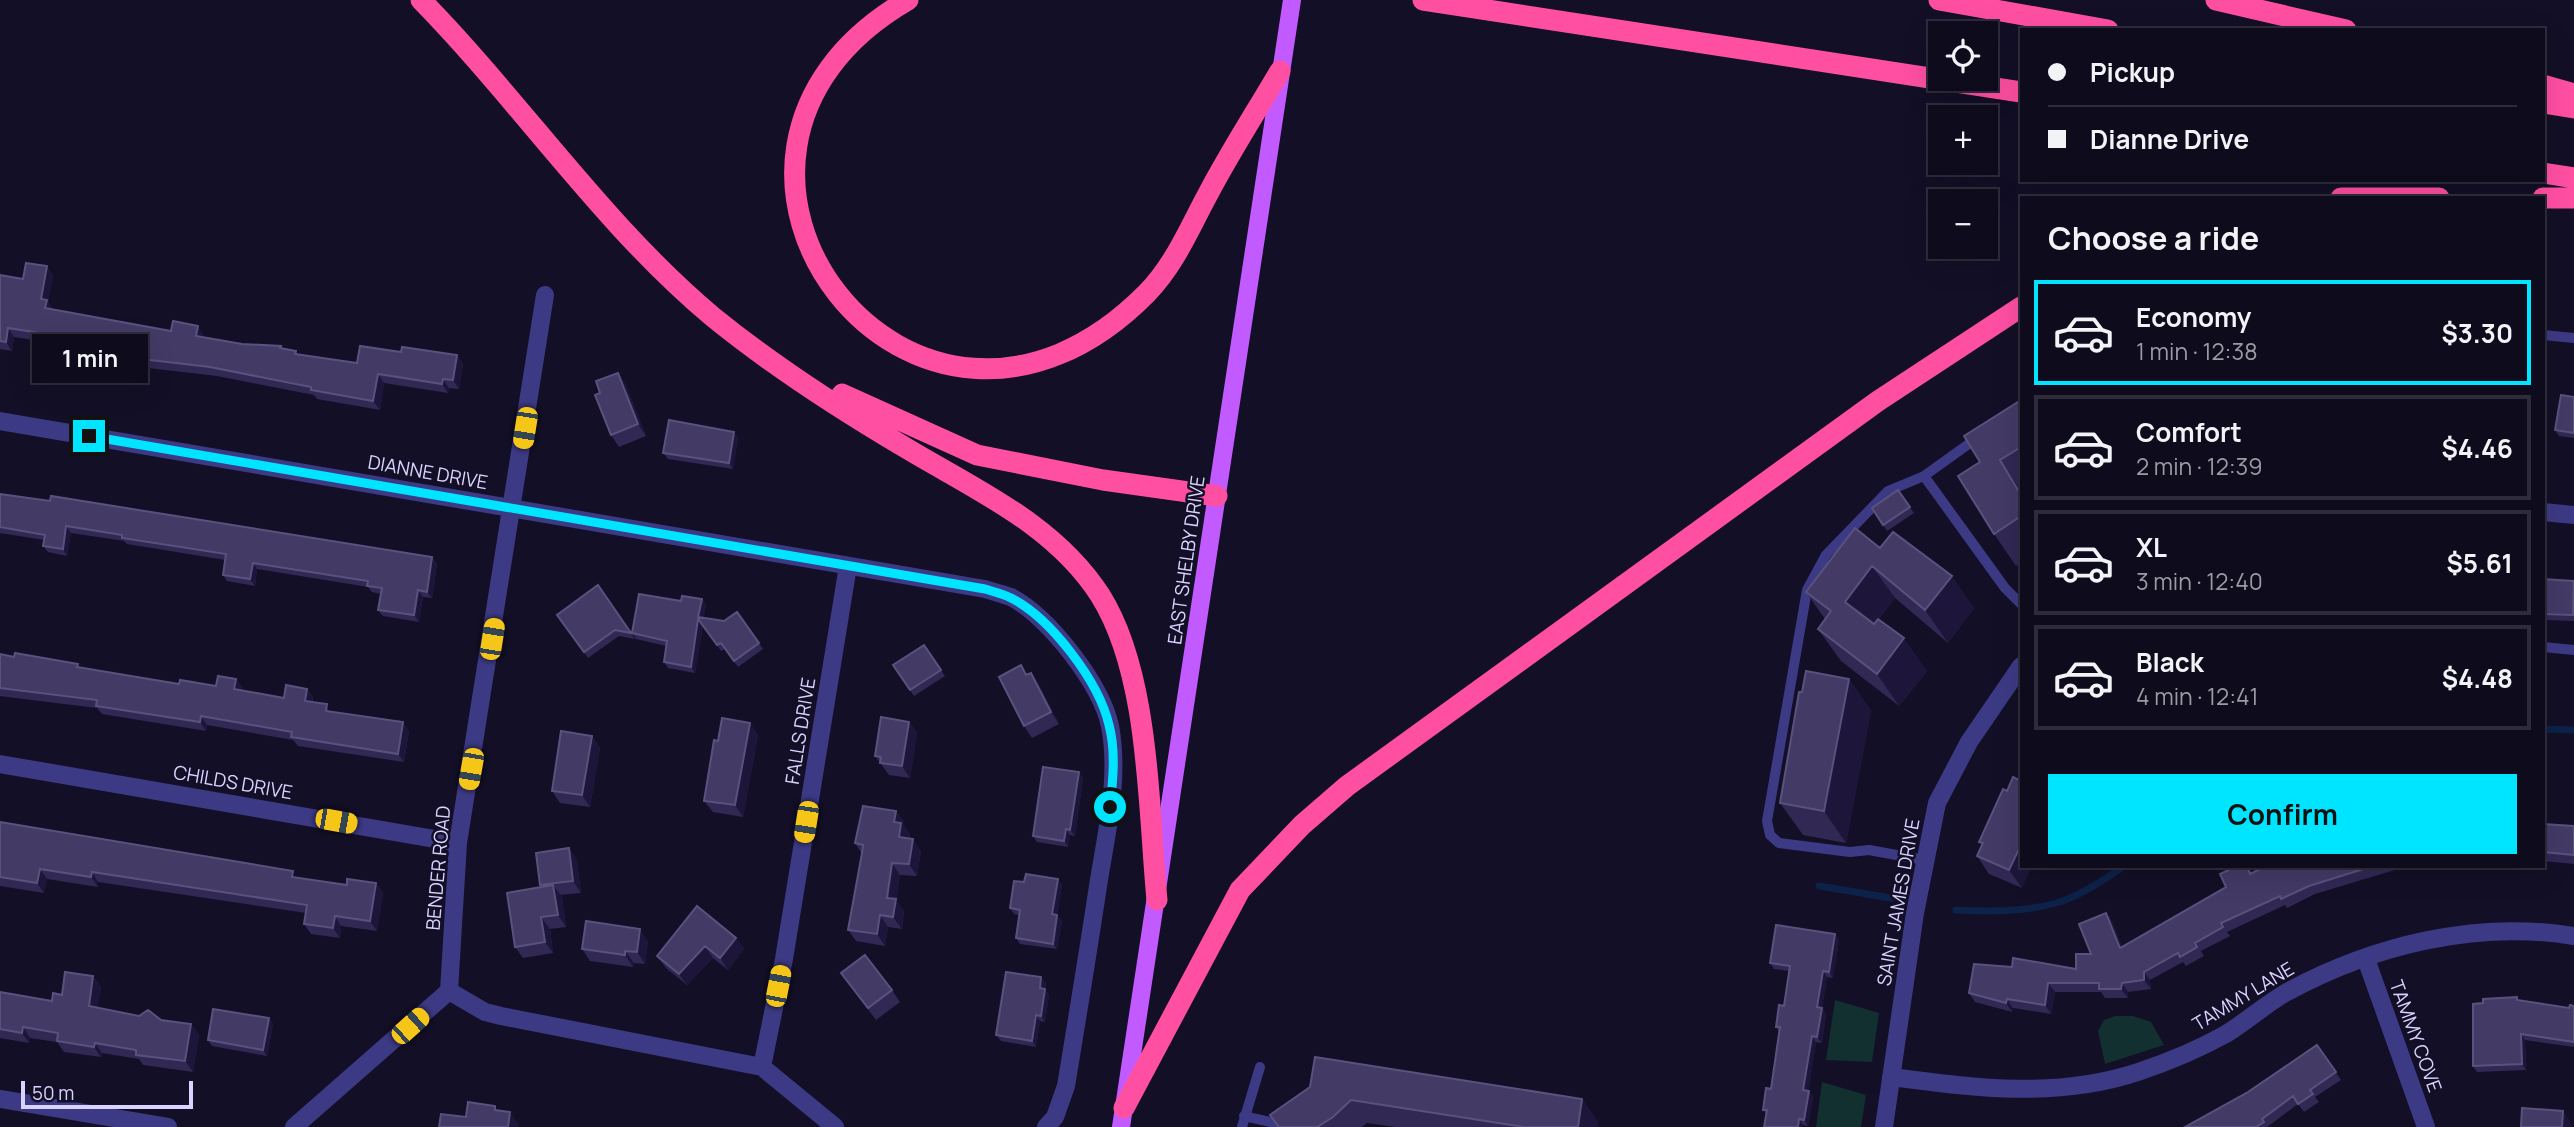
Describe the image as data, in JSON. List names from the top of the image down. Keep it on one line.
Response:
{"streets":{"main road":["EAST SHELBY DRIVE"],"street":["DIANNE DRIVE","FALLS DRIVE","CHILDS DRIVE","BENDER ROAD","SAINT JAMES DRIVE","TAMMY LANE","TAMMY COVE"]},"crossings":[["DIANNE DRIVE","FALLS DRIVE"],["DIANNE DRIVE","BENDER ROAD"],["CHILDS DRIVE","BENDER ROAD"],["SAINT JAMES DRIVE","TAMMY LANE"],["TAMMY LANE","TAMMY COVE"]],"scale_bar":"50 m","page":{"map_buttons":["+","−"],"banner":["Pickup","Dianne Drive"],"heading":"Choose a ride","list":[{"name":"Economy","note":"1 min · 12:38","value":"$3.30"},{"name":"Comfort","note":"2 min · 12:39","value":"$4.46"},{"name":"XL","note":"3 min · 12:40","value":"$5.61"},{"name":"Black","note":"4 min · 12:41","value":"$4.48"}],"bubble":"1 min","buttons":"Confirm","scale":"50 m"}}
